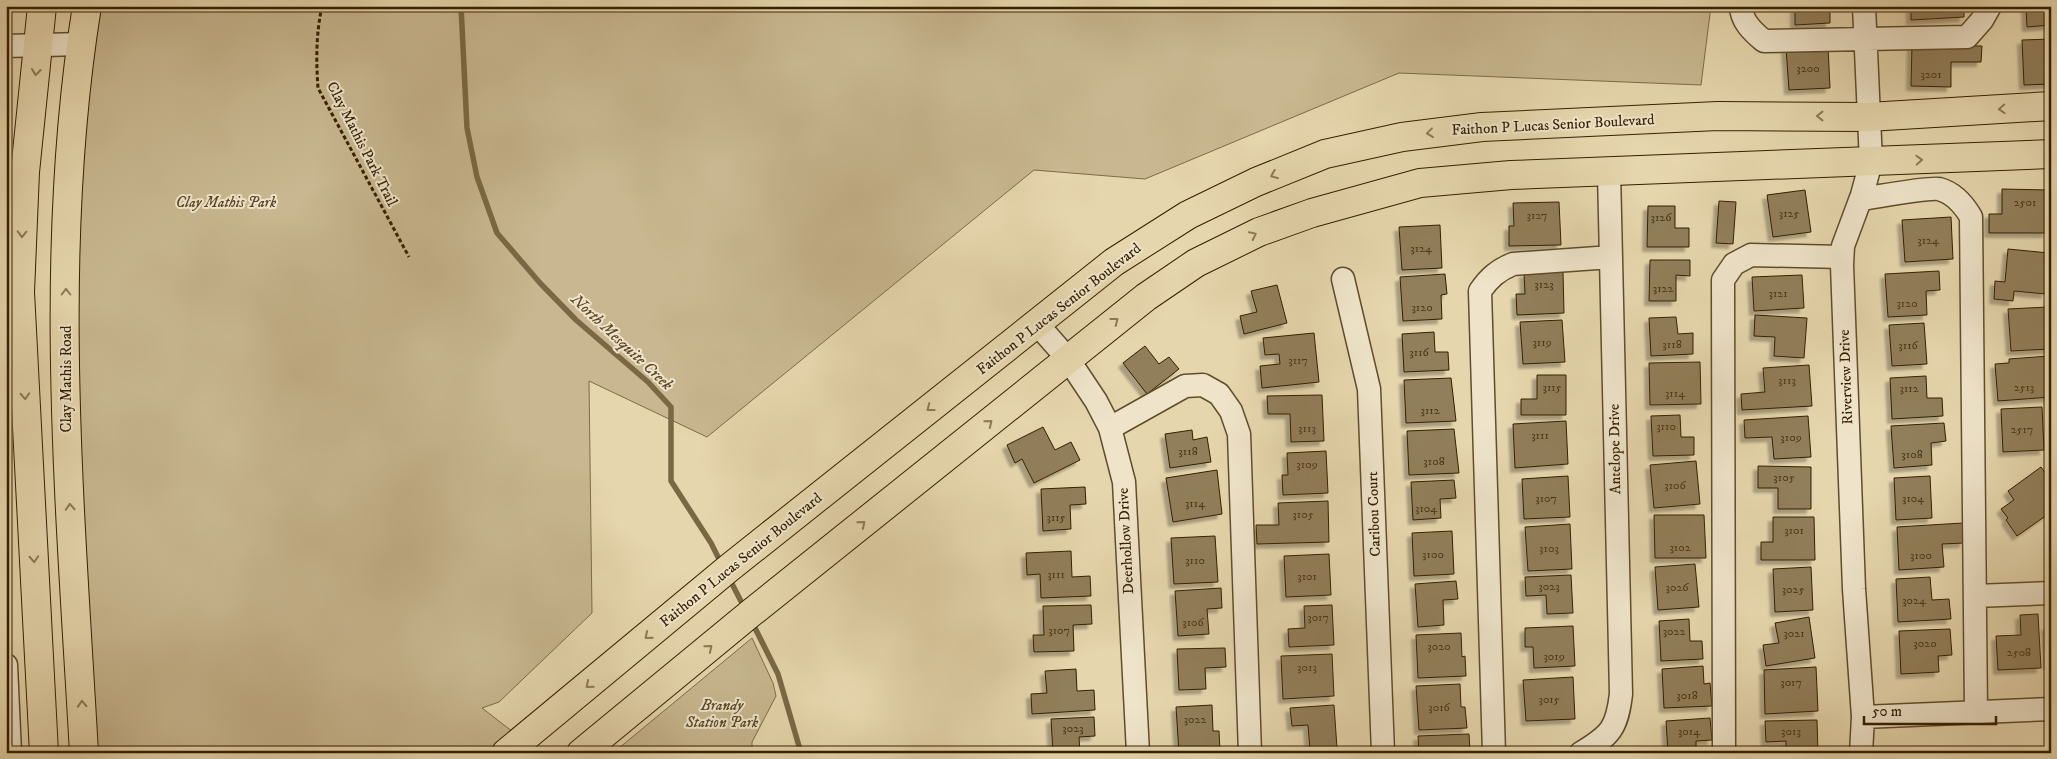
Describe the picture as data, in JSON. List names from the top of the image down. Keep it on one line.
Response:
{"streets":{"main road":["Faithon P Lucas Senior Boulevard","Clay Mathis Road"],"street":["Riverview Drive","Antelope Drive","Caribou Court","Deerhollow Drive"],"path":["Clay Mathis Park Trail"]},"crossings":[["Faithon P Lucas Senior Boulevard","Riverview Drive"],["Faithon P Lucas Senior Boulevard","Deerhollow Drive"]],"water":["North Mesquite Creek"],"parks":["Clay Mathis Park","Brandy Station Park"],"house_numbers":["3200","3201","2501","3125","3127","3126","3124","3124","3123","3122","3121","3120","3120","3119","3118","3116","3116","3117","3113","3115","2513","3112","3114","3112","3110","3113","2517","3111","3109","3118","3108","3108","3109","3105","3106","3107","3104","3114","3104","3105","3115","3101","3102","3103","3100","3100","3110","3111","3101","3023","3026","3025","3024","3017","3106","3107","3022","3021","3020","3020","2508","3019","3013","3017","3018","3015","3016","3022","3023","3014","3013"],"scale_bar":"50 m"}
